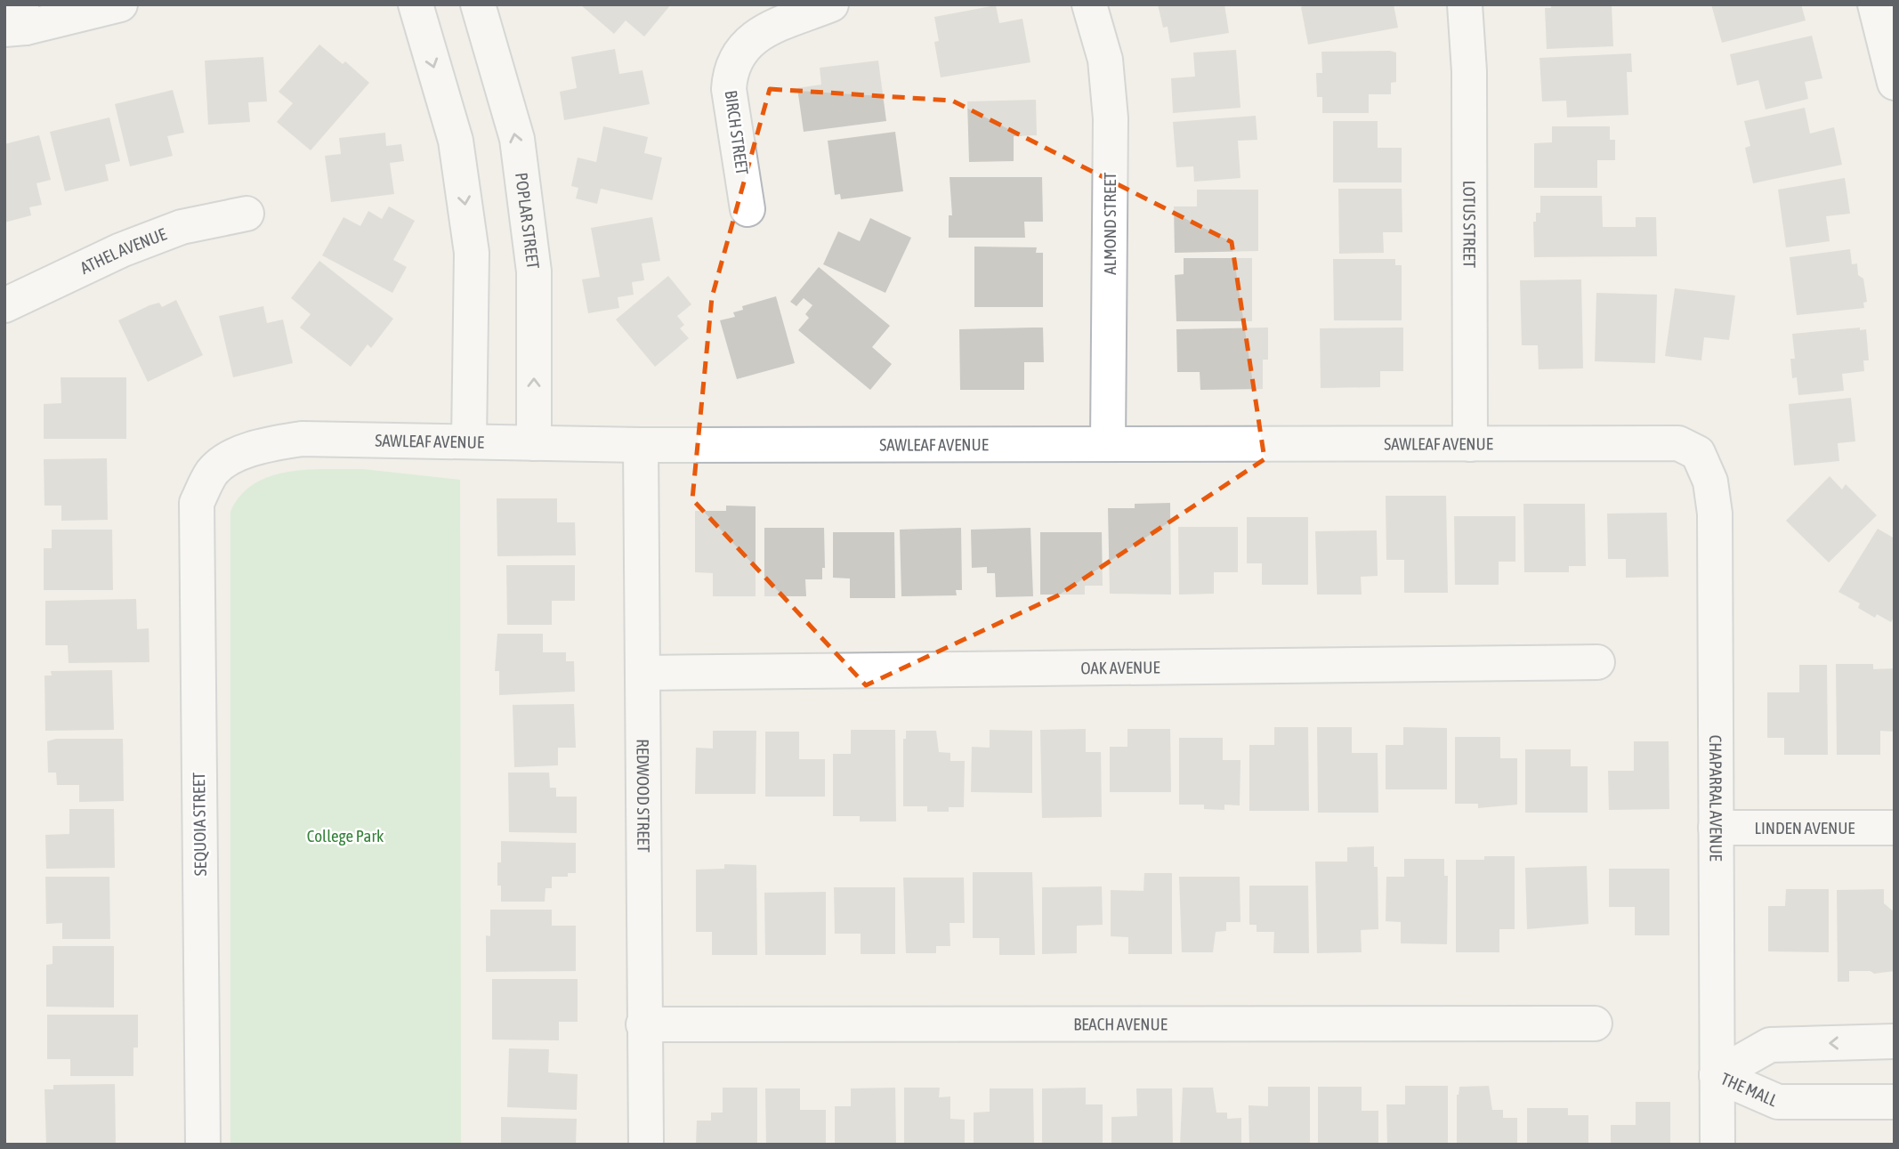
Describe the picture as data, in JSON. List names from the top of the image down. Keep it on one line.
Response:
{"streets":{"street":["BIRCH STREET","POPLAR STREET","ALMOND STREET","LOTUS STREET","ATHEL AVENUE","SAWLEAF AVENUE","OAK AVENUE","REDWOOD STREET","CHAPARRAL AVENUE","SEQUOIA STREET","LINDEN AVENUE","BEACH AVENUE","THE MALL"]},"crossings":[["POPLAR STREET","SAWLEAF AVENUE"],["ALMOND STREET","SAWLEAF AVENUE"],["LOTUS STREET","SAWLEAF AVENUE"],["SAWLEAF AVENUE","REDWOOD STREET"],["SAWLEAF AVENUE","CHAPARRAL AVENUE"],["SAWLEAF AVENUE","SEQUOIA STREET"],["OAK AVENUE","REDWOOD STREET"],["REDWOOD STREET","BEACH AVENUE"],["CHAPARRAL AVENUE","LINDEN AVENUE"],["CHAPARRAL AVENUE","THE MALL"]],"parks":["College Park"]}
